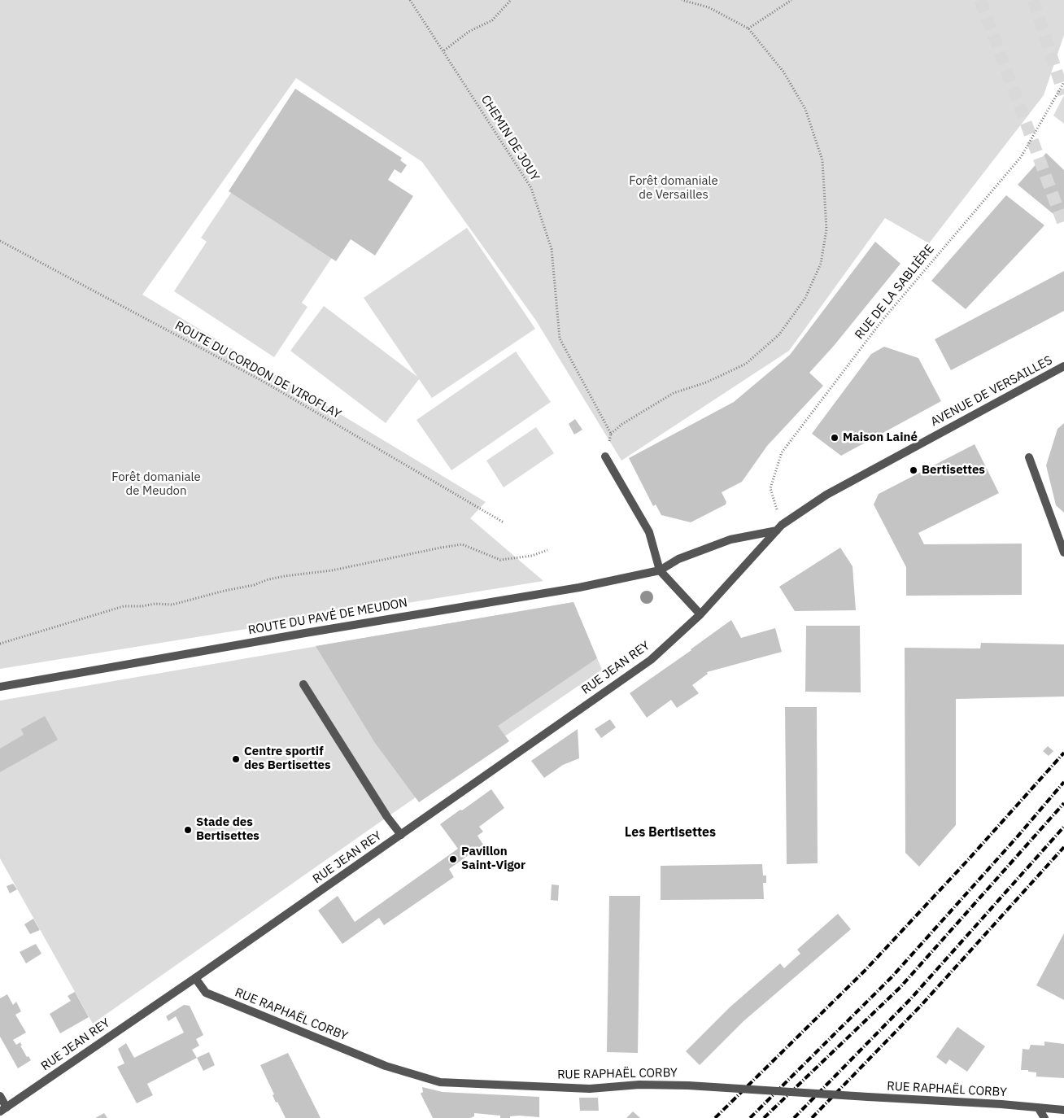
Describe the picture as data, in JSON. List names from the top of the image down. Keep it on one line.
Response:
{"streets":{"street":["AVENUE DE VERSAILLES","ROUTE DU PAVÉ DE MEUDON","RUE JEAN REY","RUE RAPHAËL CORBY"],"path":["CHEMIN DE JOUY","RUE DE LA SABLIÈRE","ROUTE DU CORDON DE VIROFLAY"]},"crossings":[["RUE DE LA SABLIÈRE","AVENUE DE VERSAILLES"],["RUE DE LA SABLIÈRE","ROUTE DU PAVÉ DE MEUDON"],["AVENUE DE VERSAILLES","ROUTE DU PAVÉ DE MEUDON"],["AVENUE DE VERSAILLES","RUE JEAN REY"],["RUE JEAN REY","RUE RAPHAËL CORBY"]],"districts":["Les Bertisettes"],"parks":["Forêt domaniale de Versailles","Forêt domaniale de Meudon"],"places":["Maison Lainé","Bertisettes","Centre sportif des Bertisettes","Stade des Bertisettes","Pavillon Saint-Vigor"]}
